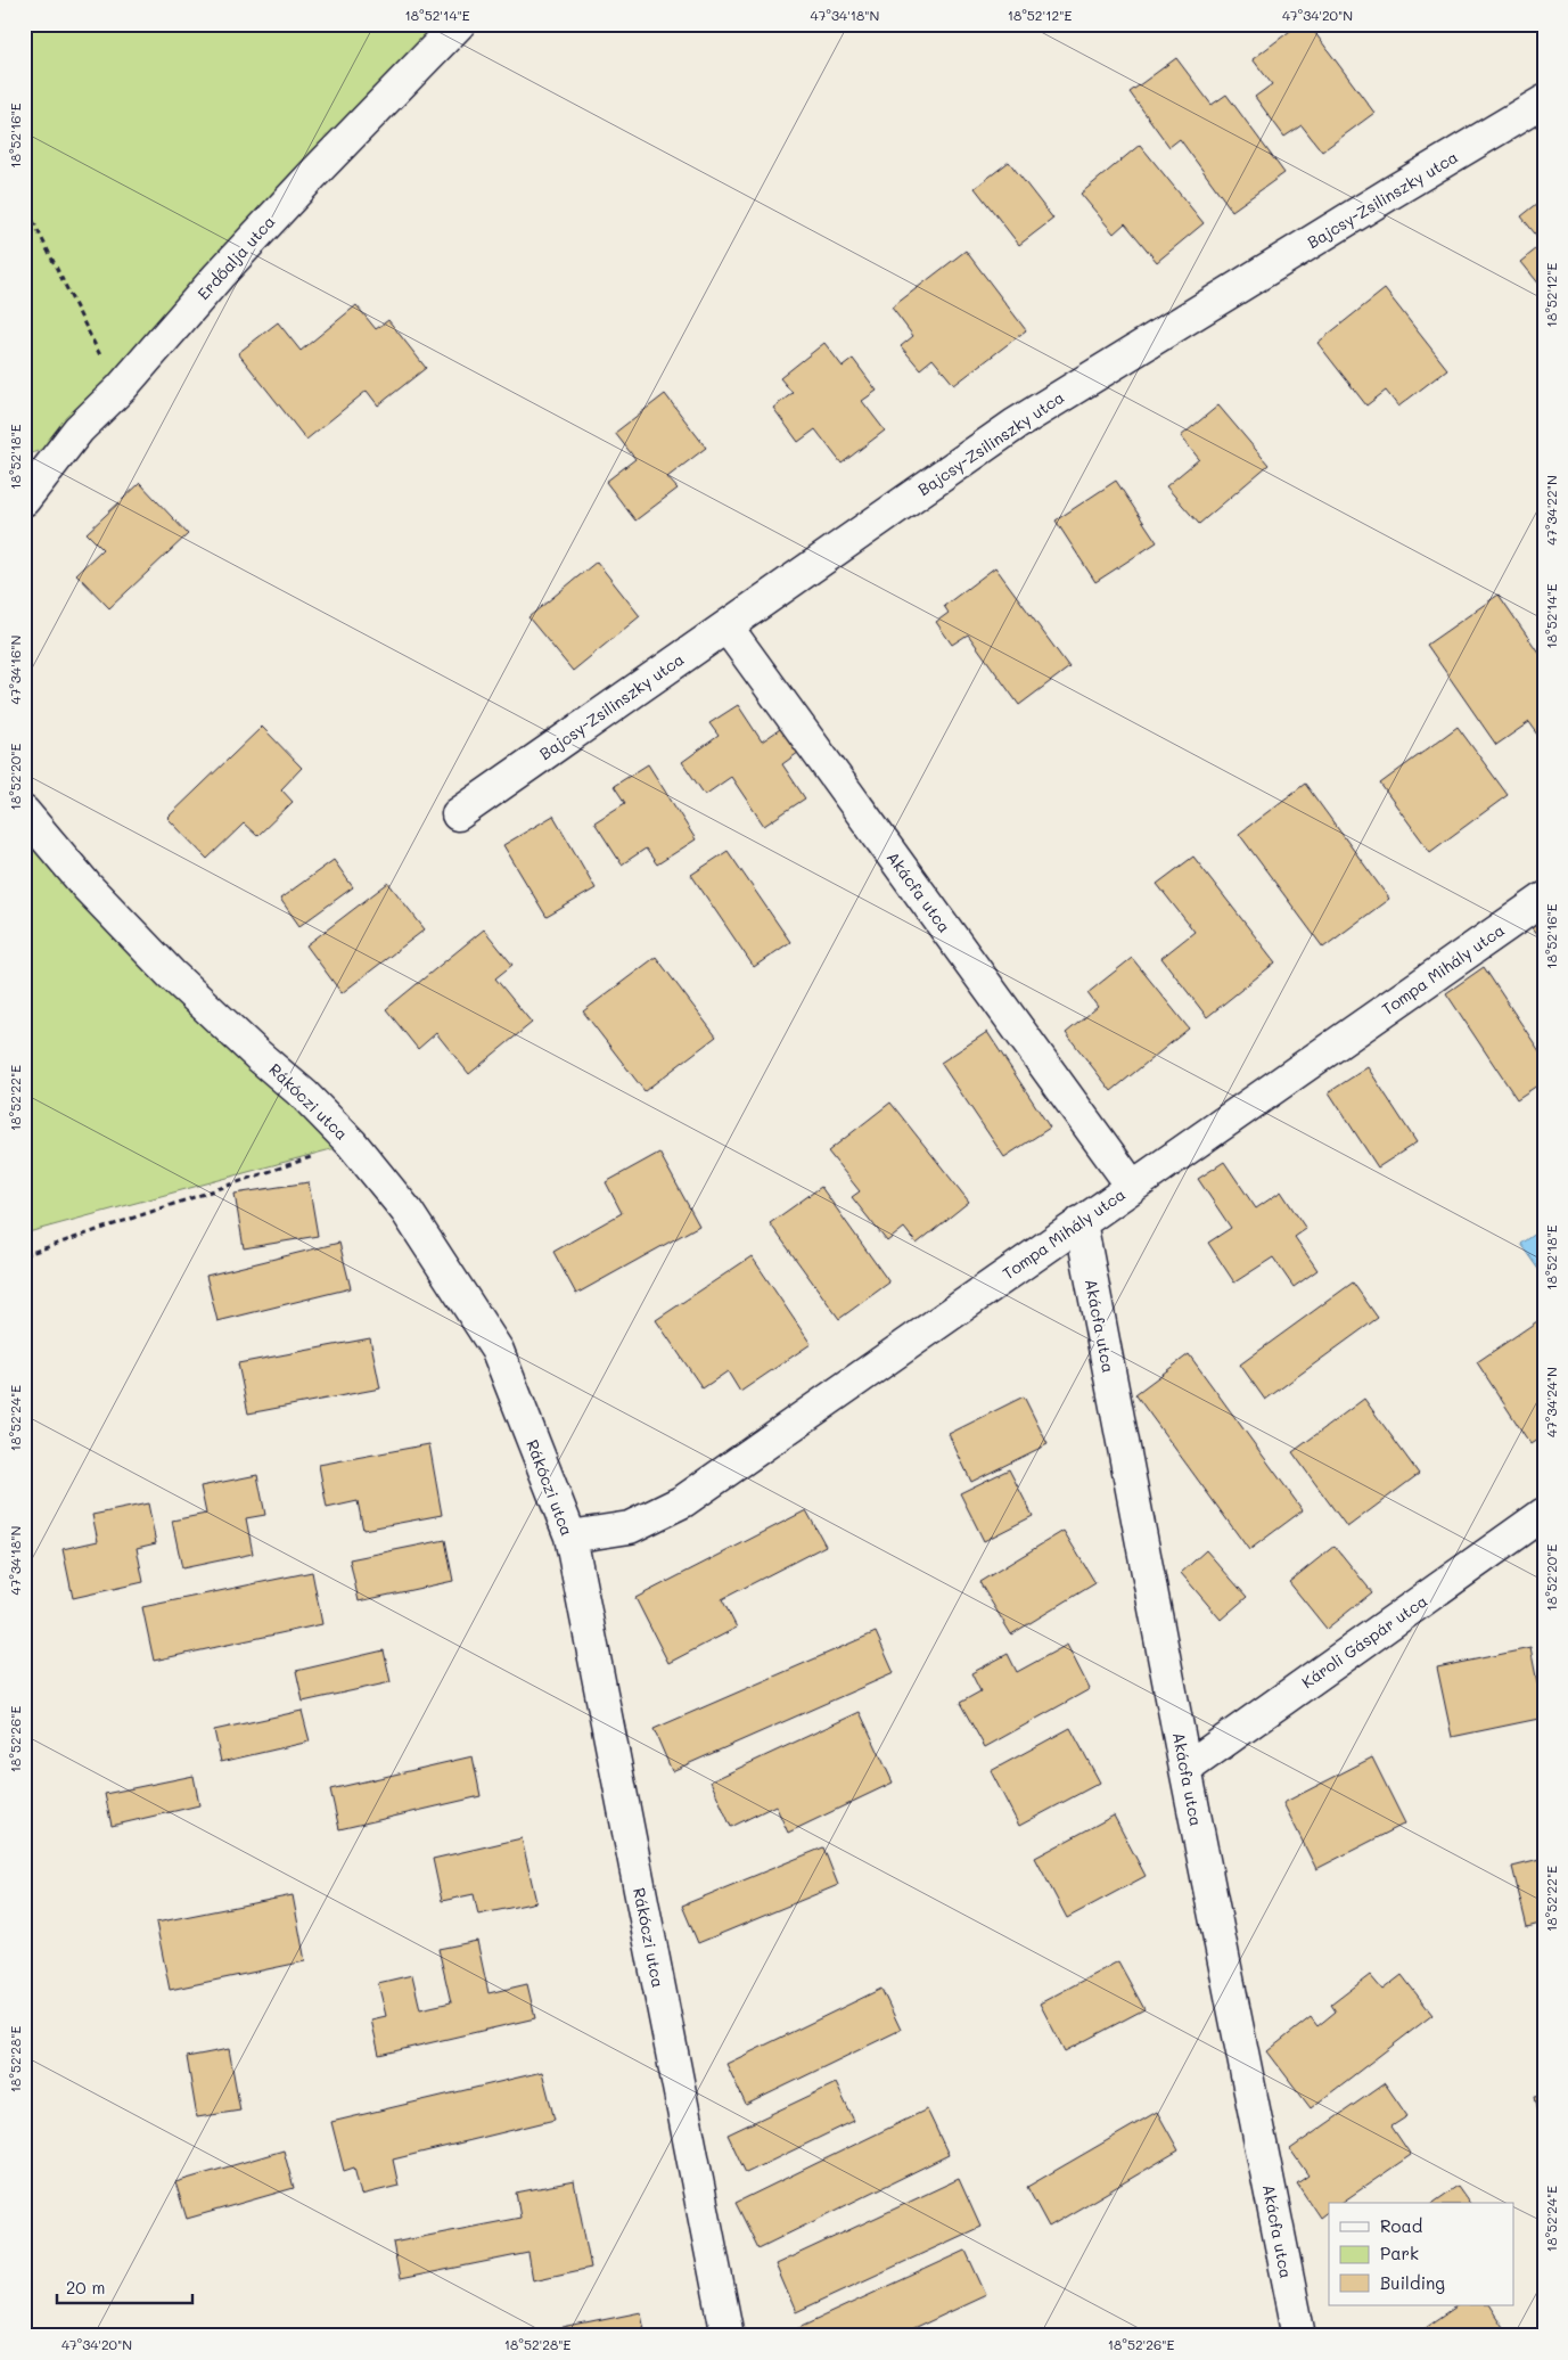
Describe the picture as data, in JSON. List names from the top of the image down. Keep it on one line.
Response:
{"streets":{"street":["Bajcsy-Zsilinszky utca","Erdőalja utca","Akácfa utca","Tompa Mihály utca","Rákóczi utca","Károli Gáspár utca"]},"crossings":[["Bajcsy-Zsilinszky utca","Akácfa utca"],["Akácfa utca","Tompa Mihály utca"],["Akácfa utca","Károli Gáspár utca"],["Tompa Mihály utca","Rákóczi utca"]],"legend":["Road","Park","Building"],"scale_bar":"20 m","coordinates":["18°52'14\"E","47°34'18\"N","18°52'12\"E","47°34'20\"N","18°52'16\"E","18°52'18\"E","47°34'22\"N","47°34'16\"N","18°52'20\"E","18°52'22\"E","47°34'24\"N","18°52'24\"E","18°52'26\"E","18°52'28\"E"]}
